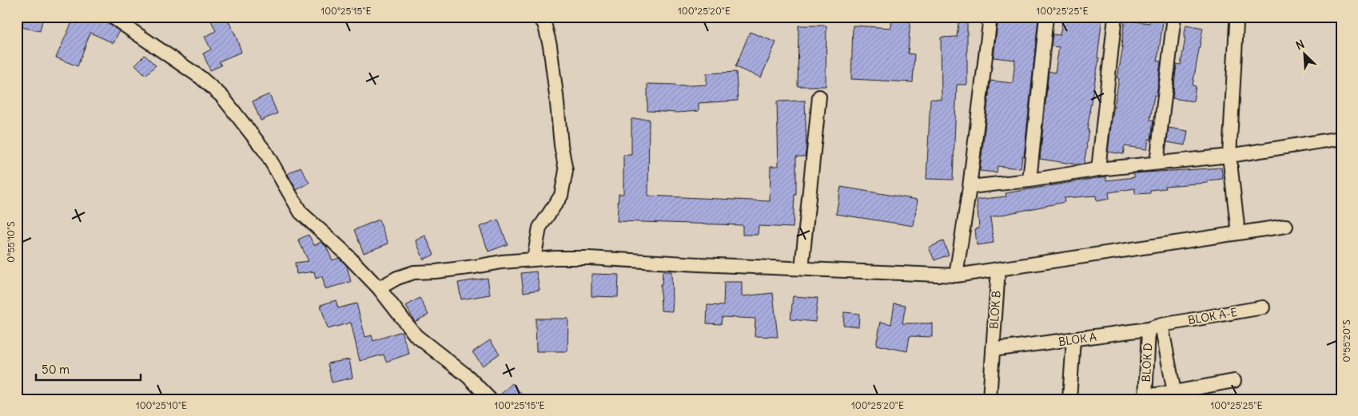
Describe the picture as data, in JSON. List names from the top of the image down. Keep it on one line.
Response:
{"streets":{"street":["BLOK B","BLOK A-E","BLOK A","BLOK D"]},"crossings":[["BLOK B","BLOK A"],["BLOK A-E","BLOK A"],["BLOK A","BLOK D"]],"scale_bar":"50 m","north":"top left","coordinates":["100°25'15\"E","100°25'20\"E","100°25'25\"E","0°55'10\"S","0°55'20\"S","100°25'10\"E"]}
